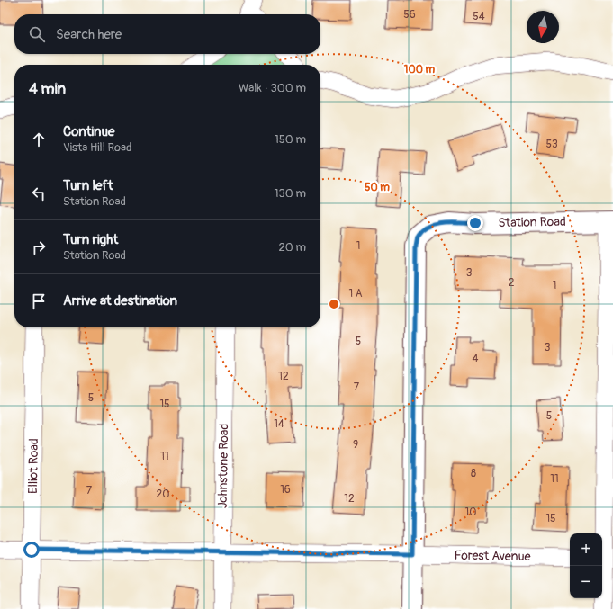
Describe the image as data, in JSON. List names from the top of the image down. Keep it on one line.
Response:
{"streets":{"street":["Station Road","Elliot Road","Johnstone Road","Forest Avenue"]},"crossings":[["Station Road","Forest Avenue"],["Elliot Road","Forest Avenue"],["Johnstone Road","Forest Avenue"]],"house_numbers":["56","54","53","1","3","2","1","1 A","5","3","4","12","7","5","15","5","14","9","11","8","11","16","7","20","12","10","15"],"north":"bottom","page":{"search":"Search here","heading":["4 min","Walk · 300 m"],"list":[["Continue","Vista Hill Road","150 m"],["Turn left","Station Road","130 m"],["Turn right","Station Road","20 m"],"Arrive at destination"],"map_buttons":["+","−"]},"rings":["100 m","50 m"]}
